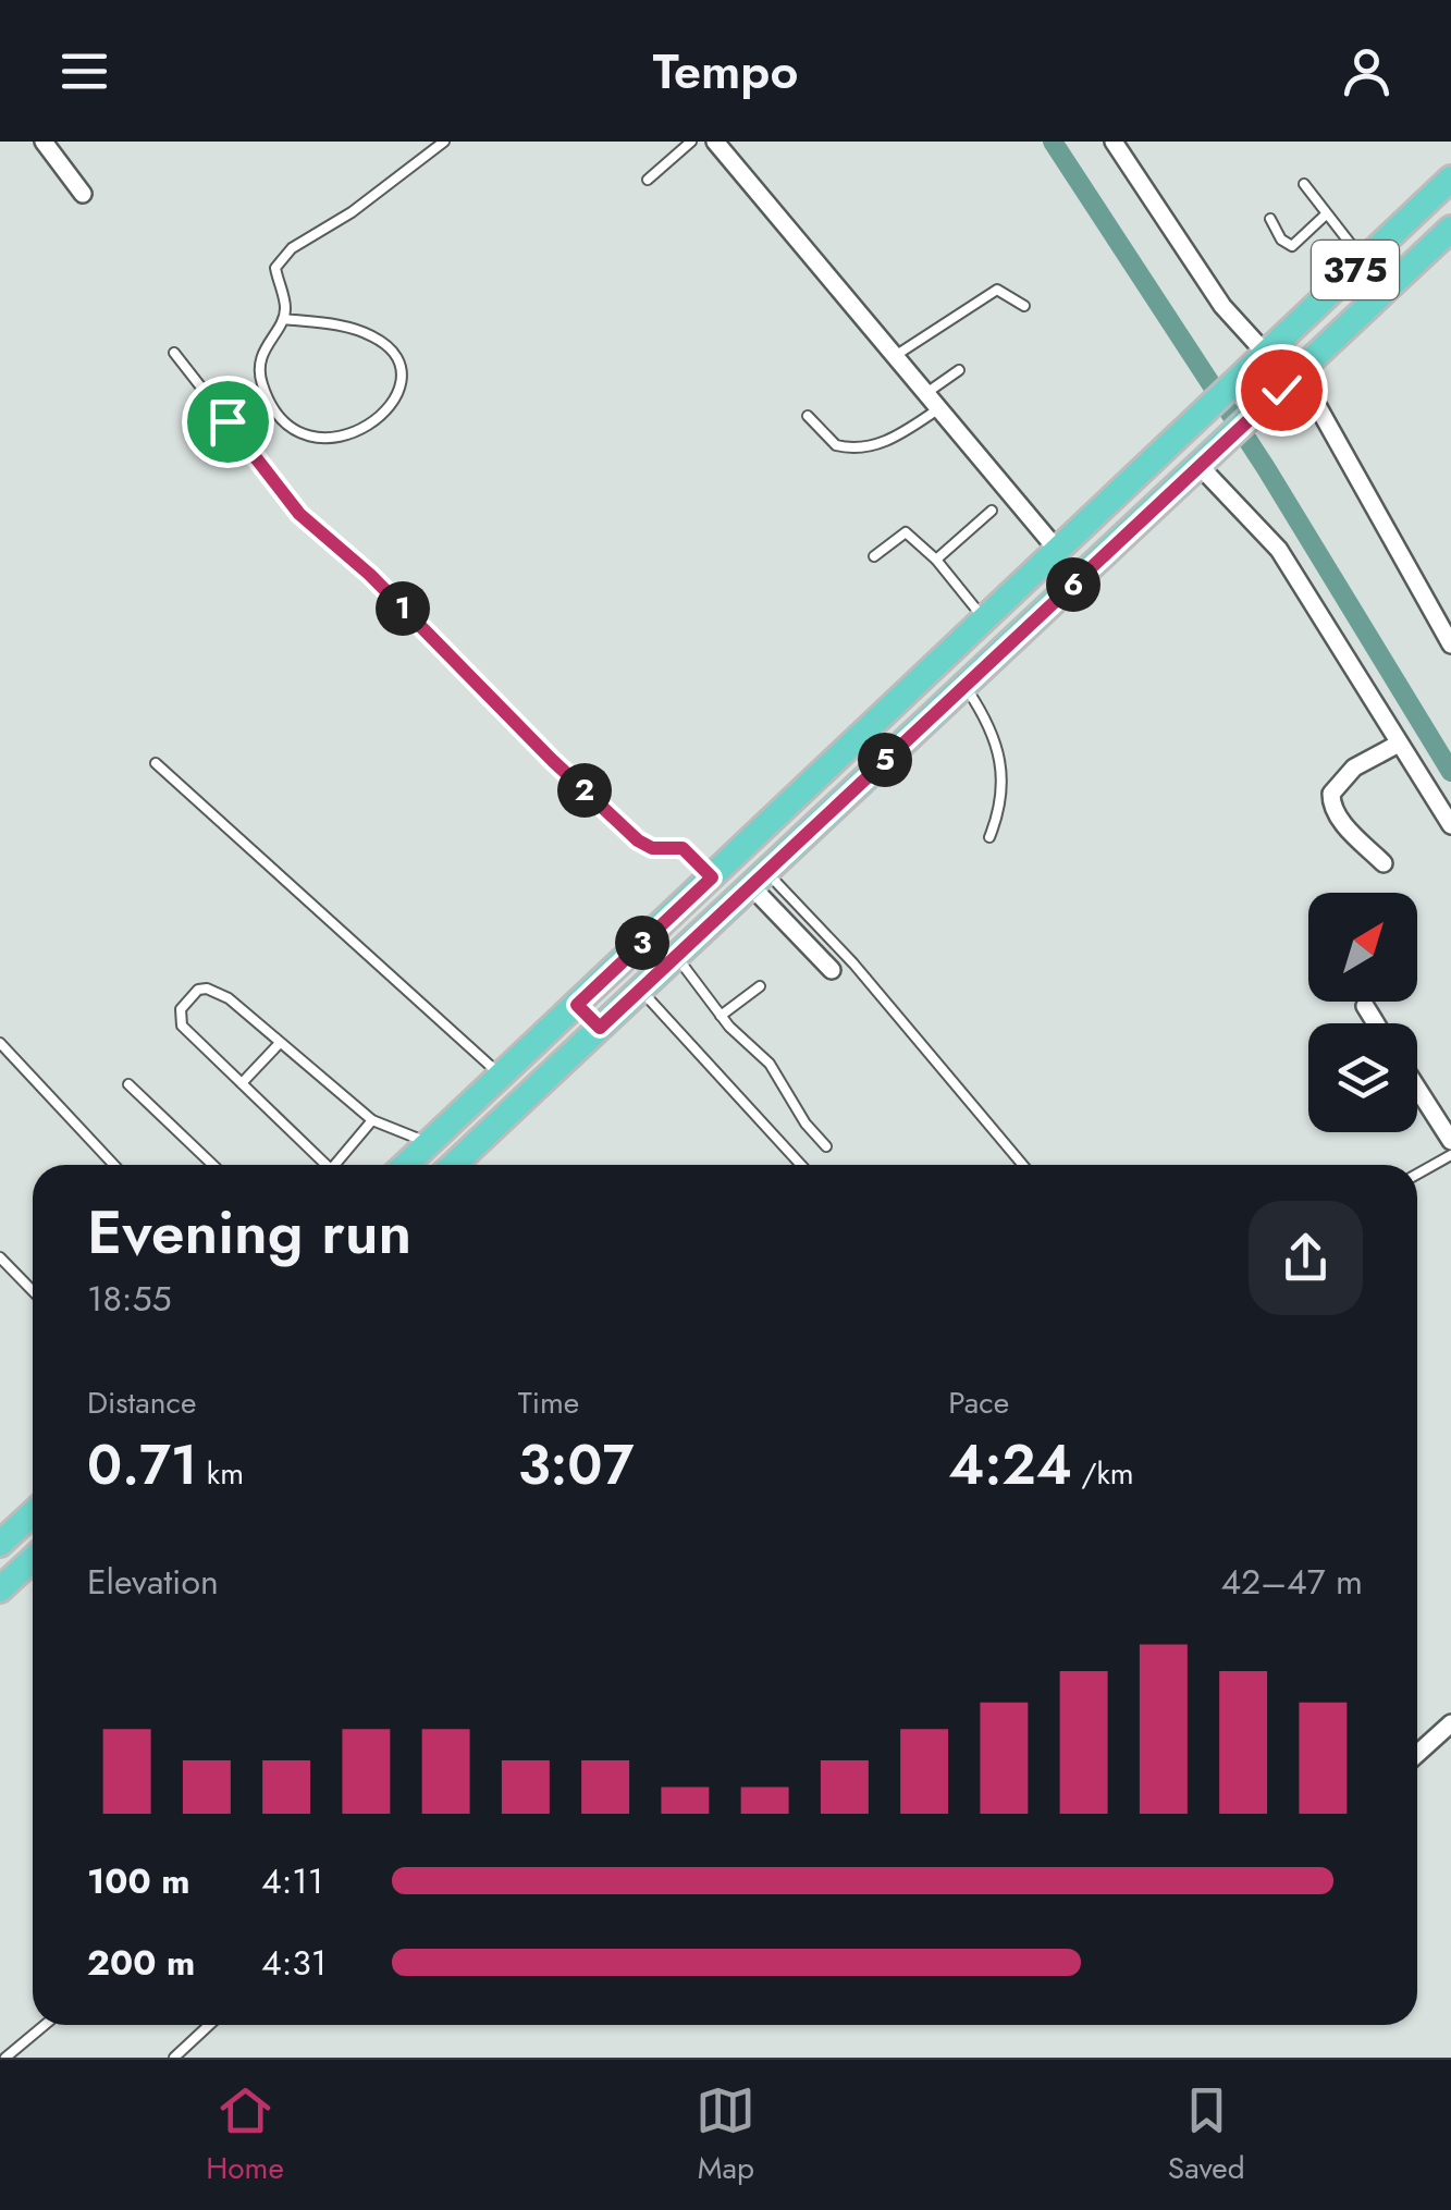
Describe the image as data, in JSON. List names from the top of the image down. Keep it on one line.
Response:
{"streets":{"main road":["375"]},"north":"top right","page":{"header":"Tempo","pins":["6","1","5","2","3"],"heading":["Evening run","18:55"],"stats":[["Distance","0.71 km"],["Time","3:07"],["Pace","4:24 /km"]],"chart":["Elevation","42–47 m"],"list":[{"name":"100 m","note":"4:11"},{"name":"200 m","note":"4:31"}],"tabs":["Home","Map","Saved"]}}
